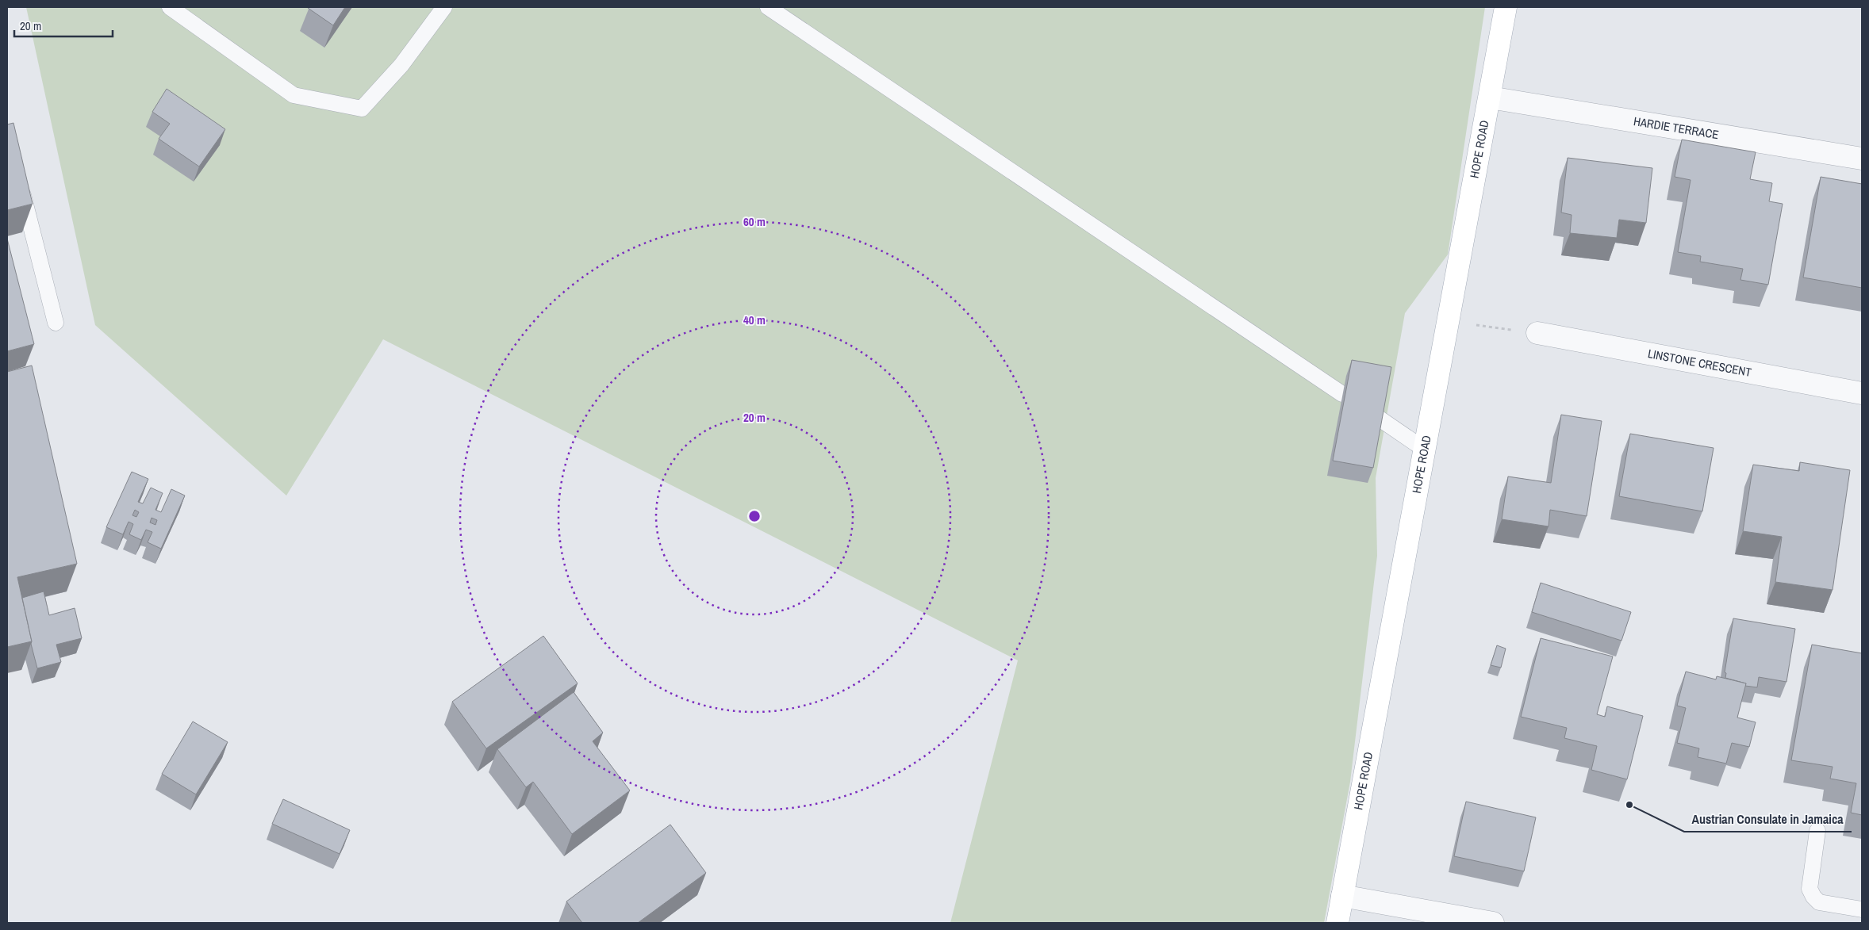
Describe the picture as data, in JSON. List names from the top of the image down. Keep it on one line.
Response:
{"streets":{"main road":["HOPE ROAD"],"street":["HARDIE TERRACE","LINSTONE CRESCENT"]},"crossings":[["HARDIE TERRACE","HOPE ROAD"]],"places":["Austrian Consulate in Jamaica"],"scale_bar":"20 m","rings":["60 m","40 m","20 m"]}
